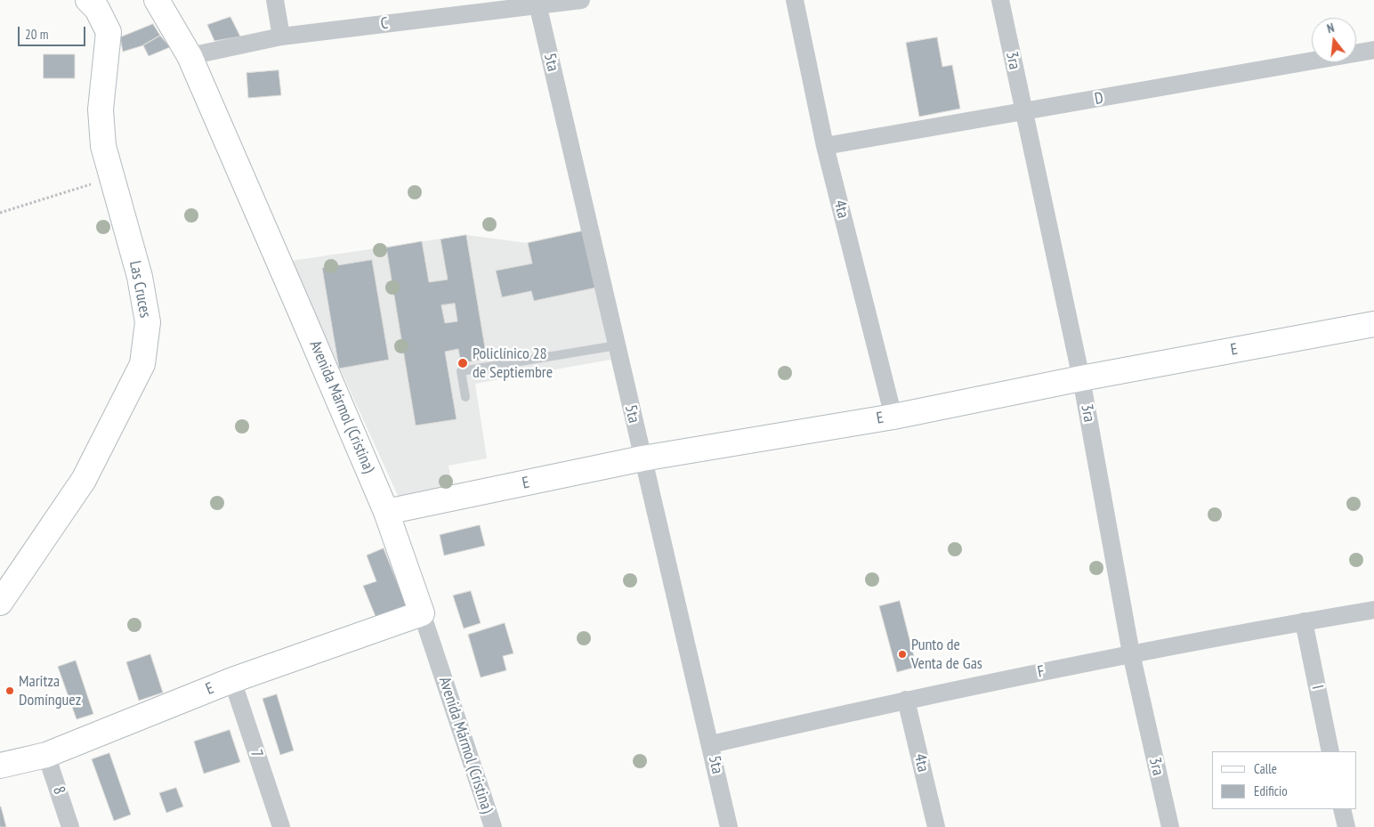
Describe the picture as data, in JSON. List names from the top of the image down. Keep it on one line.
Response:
{"streets":{"main road":["Las Cruces","E","Avenida Mármol (Cristina)"],"street":["C","3ra","5ta","D","4ta","F","I","7","8"]},"crossings":[["C","5ta"],["C","Avenida Mármol (Cristina)"],["3ra","D"],["3ra","E"],["3ra","F"],["5ta","E"],["5ta","F"],["D","4ta"],["4ta","E"],["4ta","F"],["E","Avenida Mármol (Cristina)"],["E","7"],["E","8"],["F","I"]],"places":["Policlínico 28 de Septiembre","Punto de Venta de Gas","Maritza Domínguez"],"legend":["Calle","Edificio"],"scale_bar":"20 m","north":"top"}
